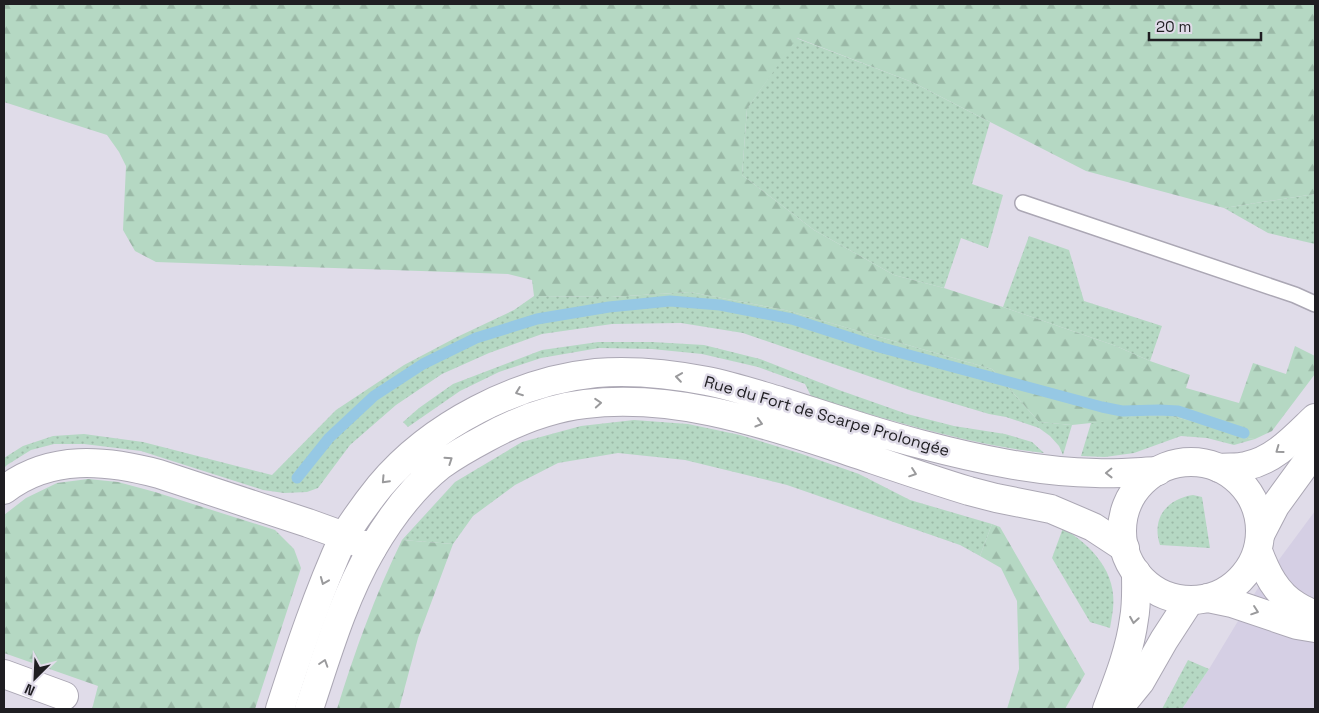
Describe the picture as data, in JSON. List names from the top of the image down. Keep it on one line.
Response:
{"streets":{"main road":["Rue du Fort de Scarpe Prolongée"]},"scale_bar":"20 m","north":"bottom left"}
